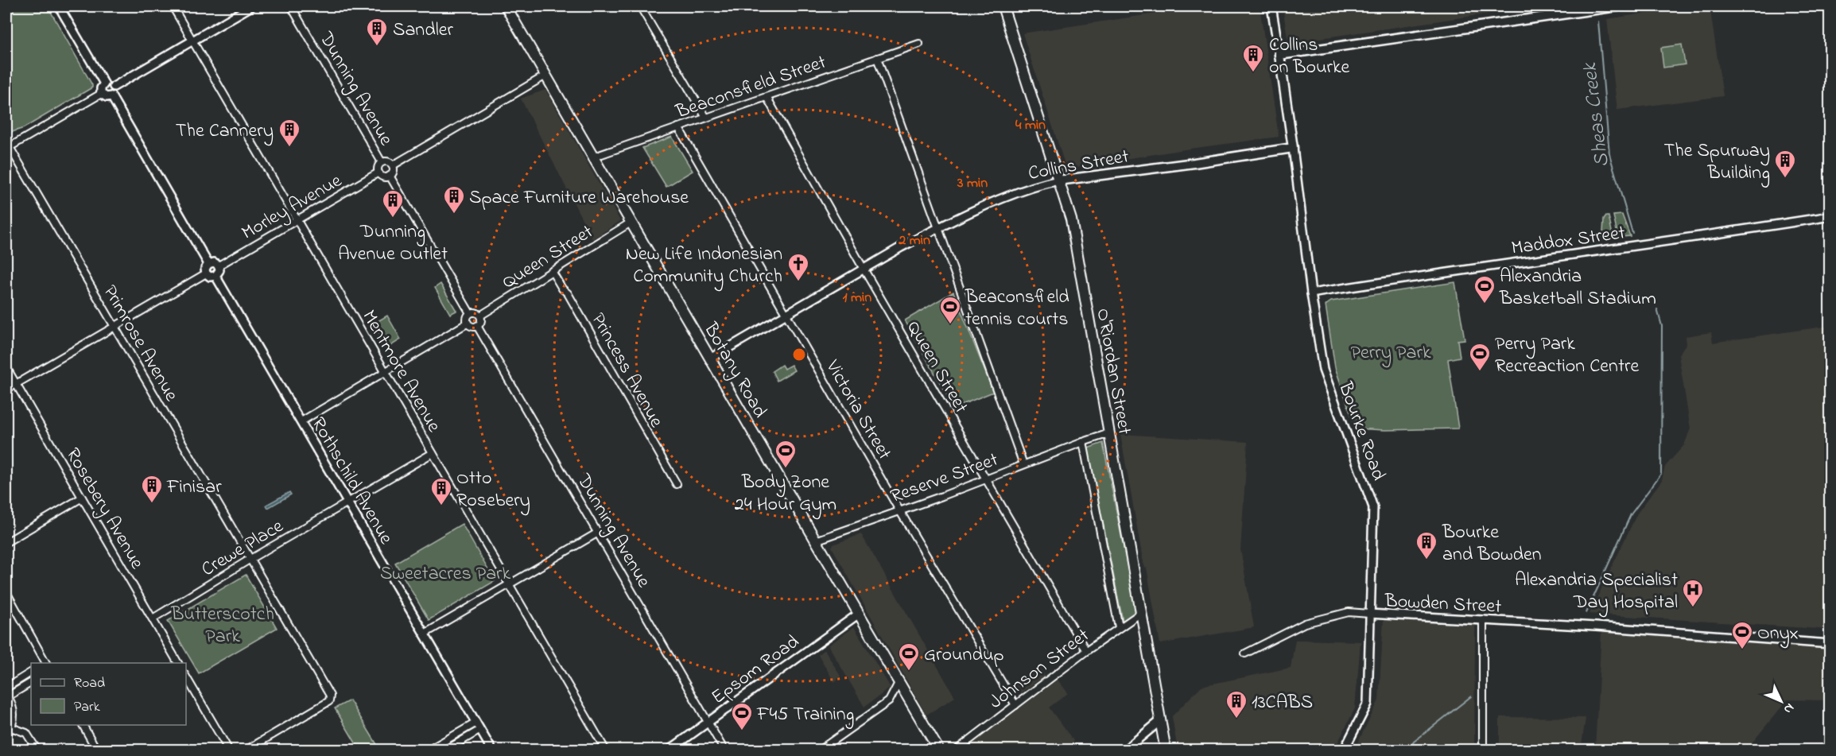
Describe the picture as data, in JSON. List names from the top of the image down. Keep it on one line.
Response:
{"streets":{"main road":["Collins Street","Botany Road","O'Riordan Street","Bourke Road"],"street":["Beaconsfield Street","Dunning Avenue","Morley Avenue","Maddox Street","Queen Street","Primrose Avenue","Princess Avenue","Mentmore Avenue","Victoria Street","Reserve Street","Rothschild Avenue","Rosebery Avenue","Crewe Place","Bowden Street","Johnson Street","Epsom Road"]},"crossings":[["Beaconsfield Street","Queen Street"],["Beaconsfield Street","Botany Road"],["Beaconsfield Street","Victoria Street"],["Dunning Avenue","Morley Avenue"],["Dunning Avenue","Queen Street"],["Dunning Avenue","Epsom Road"],["Collins Street","Queen Street"],["Collins Street","Botany Road"],["Collins Street","O'Riordan Street"],["Collins Street","Victoria Street"],["Collins Street","Bourke Road"],["Morley Avenue","Mentmore Avenue"],["Morley Avenue","Rothschild Avenue"],["Maddox Street","Bourke Road"],["Queen Street","Princess Avenue"],["Queen Street","Botany Road"],["Queen Street","Reserve Street"],["Queen Street","Johnson Street"],["Primrose Avenue","Crewe Place"],["Botany Road","Reserve Street"],["Botany Road","Epsom Road"],["Mentmore Avenue","Crewe Place"],["O'Riordan Street","Reserve Street"],["O'Riordan Street","Johnson Street"],["Victoria Street","Reserve Street"],["Victoria Street","Johnson Street"],["Bourke Road","Bowden Street"],["Rothschild Avenue","Crewe Place"],["Rosebery Avenue","Crewe Place"]],"water":["Sheas Creek"],"parks":["Perry Park","Sweetacres Park","Butterscotch Park"],"places":{"building":["Sandler","Collins on Bourke","The Cannery","The Spurway Building","Space Furniture Warehouse","Dunning Avenue Outlet","Finisar","Otto Rosebery","Bourke and Bowden","13CABS"],"church":["New Life Indonesian Community Church"],"sports":["Alexandria Basketball Stadium","Beaconsfield tennis courts","Perry Park Recreaction Centre","Body Zone 24 Hour Gym","Onyx","Groundup","F45 Training"],"hospital":["Alexandria Specialist Day Hospital"]},"legend":["Road","Park"],"north":"bottom right","rings":["4 min","3 min","2 min","1 min"]}
